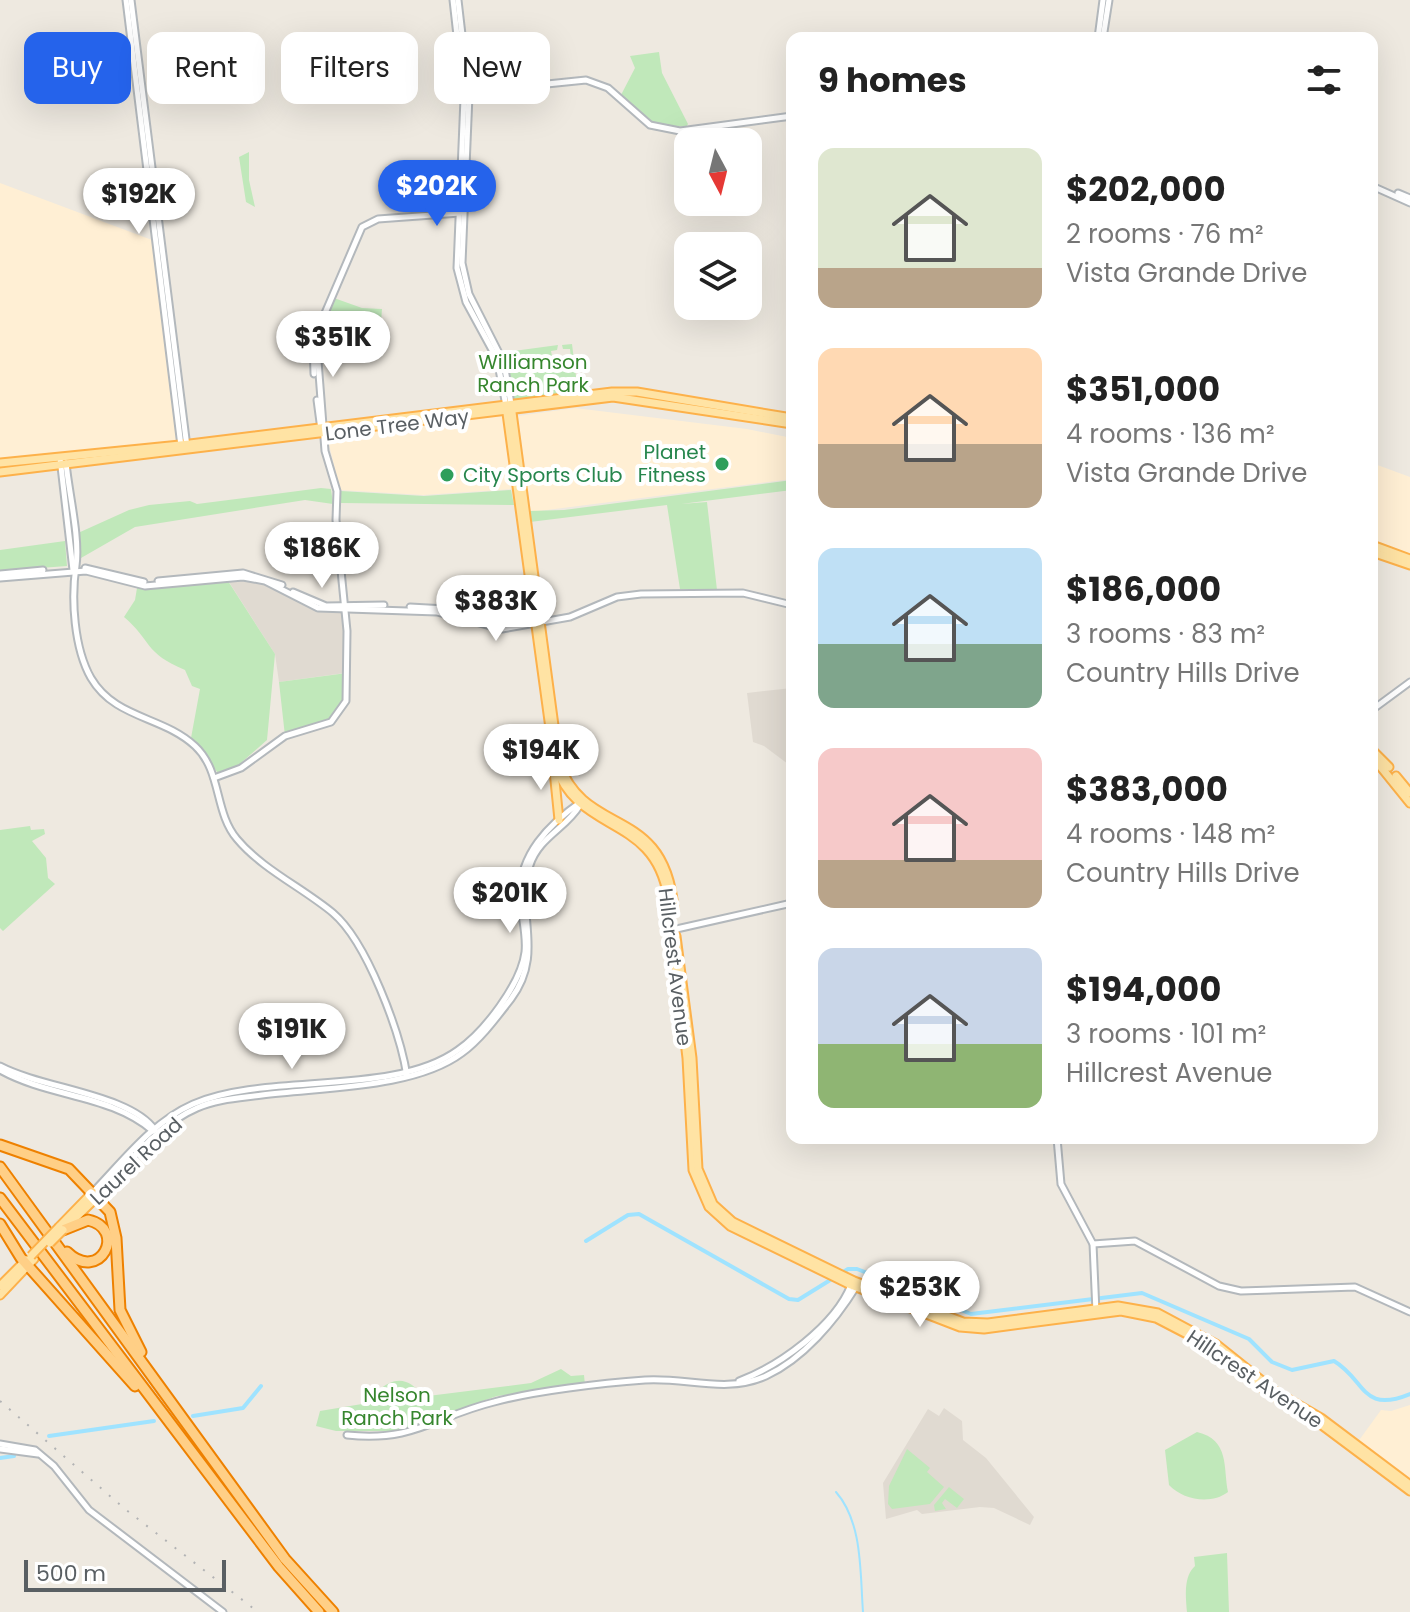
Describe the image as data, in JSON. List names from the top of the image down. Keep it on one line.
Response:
{"streets":{"main road":["Lone Tree Way","Hillcrest Avenue","Laurel Road"]},"crossings":[["Lone Tree Way","Hillcrest Avenue"],["Hillcrest Avenue","Laurel Road"]],"parks":["Williamson Ranch Park","Nelson Ranch Park"],"places":["Planet Fitness","City Sports Club"],"scale_bar":"500 m","north":"bottom","page":{"chip":["Buy","Rent","Filters","New"],"heading":"9 homes","list":[{"name":"$202,000","note":"2 rooms · 76 m² · Vista Grande Drive"},{"name":"$351,000","note":"4 rooms · 136 m² · Vista Grande Drive"},{"name":"$186,000","note":"3 rooms · 83 m² · Country Hills Drive"},{"name":"$383,000","note":"4 rooms · 148 m² · Country Hills Drive"},{"name":"$194,000","note":"3 rooms · 101 m² · Hillcrest Avenue"}],"price":["$202K","$192K","$351K","$186K","$383K","$194K","$201K","$191K","$253K"],"scale":"500 m"}}
